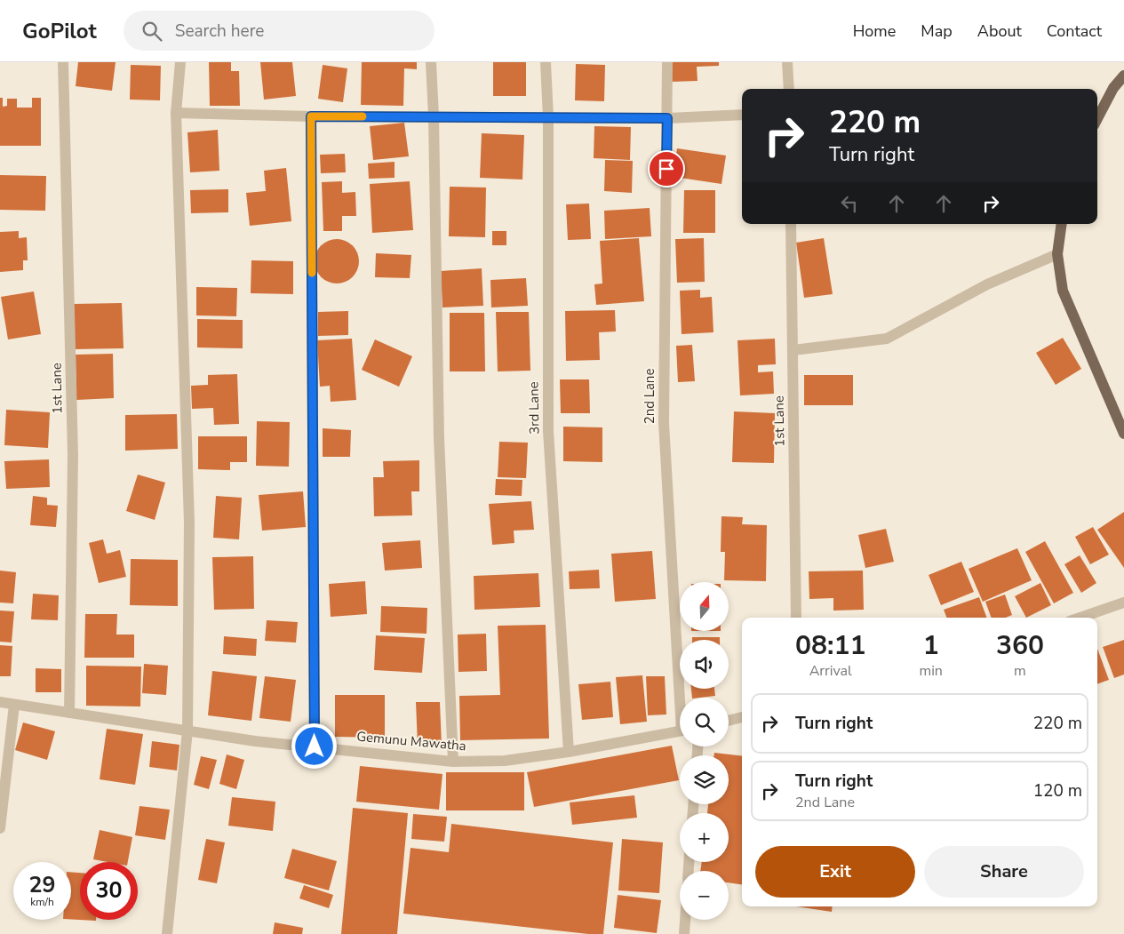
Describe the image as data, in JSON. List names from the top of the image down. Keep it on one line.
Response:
{"streets":{"street":["1st Lane","2nd Lane","3rd Lane","Gemunu Mawatha"]},"crossings":[["1st Lane","Gemunu Mawatha"],["3rd Lane","Gemunu Mawatha"]],"north":"top","page":{"header":"GoPilot","search":"Search here","nav":["Home","Map","About","Contact"],"turn":["220 m","Turn right"],"map_buttons":["+","−"],"eta":["08:11","Arrival","1","min","360","m"],"list":[{"name":"Turn right","value":"220 m"},{"name":"Turn right","note":"2nd Lane","value":"120 m"}],"buttons":["Exit","Share"],"speed":"29 km/h","limit":"30"}}
